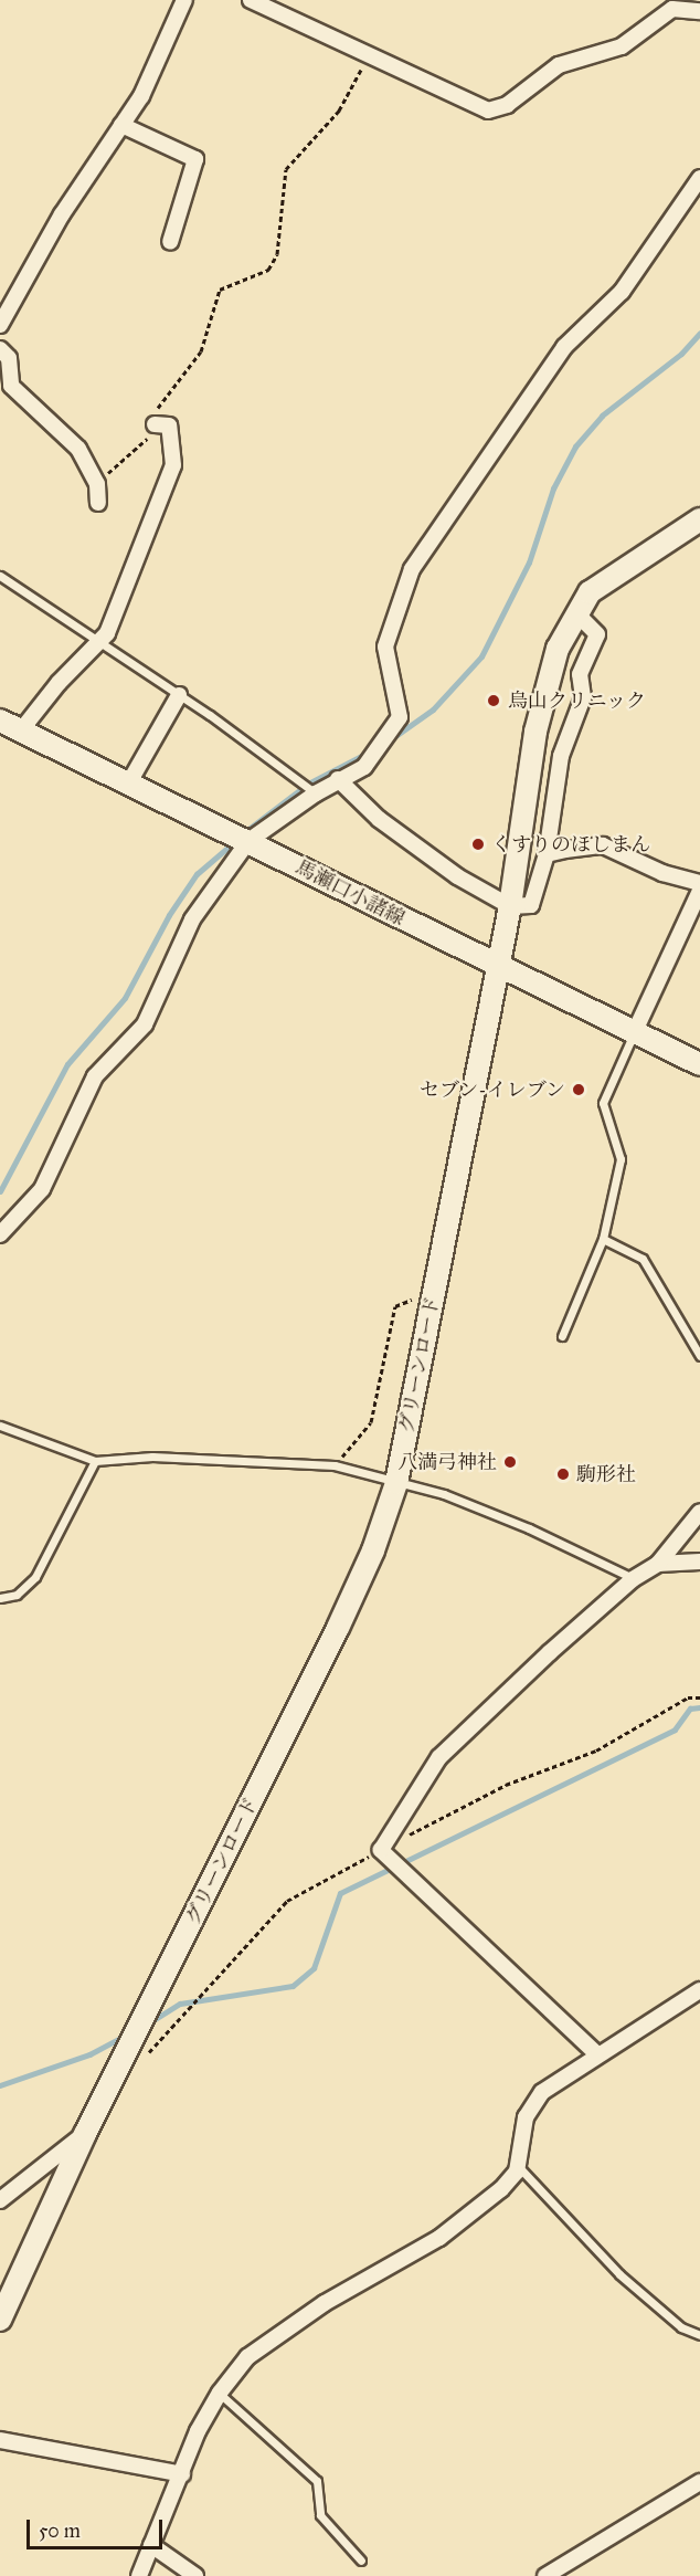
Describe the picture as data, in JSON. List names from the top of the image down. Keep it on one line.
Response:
{"streets":{"street":["馬瀬口小諸線","グリーンロード"]},"crossings":[["馬瀬口小諸線","グリーンロード"]],"places":["烏山クリニック","くすりのほしまん","セブン-イレブン","八満弓神社","駒形社"],"scale_bar":"50 m"}
